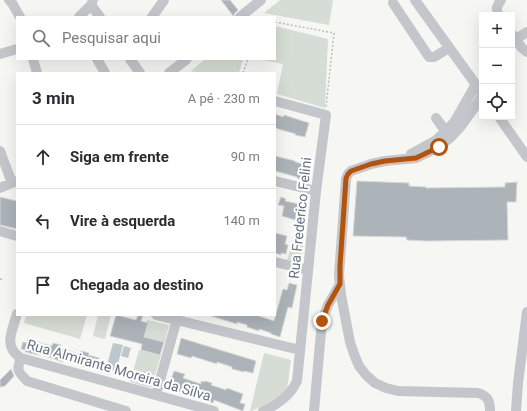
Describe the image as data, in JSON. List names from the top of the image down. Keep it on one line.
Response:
{"streets":{"street":["Rua Frederico Felini","Rua Almirante Moreira da Silva"]},"page":{"map_buttons":["+","−"],"search":"Pesquisar aqui","heading":["3 min","A pé · 230 m"],"list":[["Siga em frente","90 m"],["Vire à esquerda","140 m"],"Chegada ao destino"]}}
